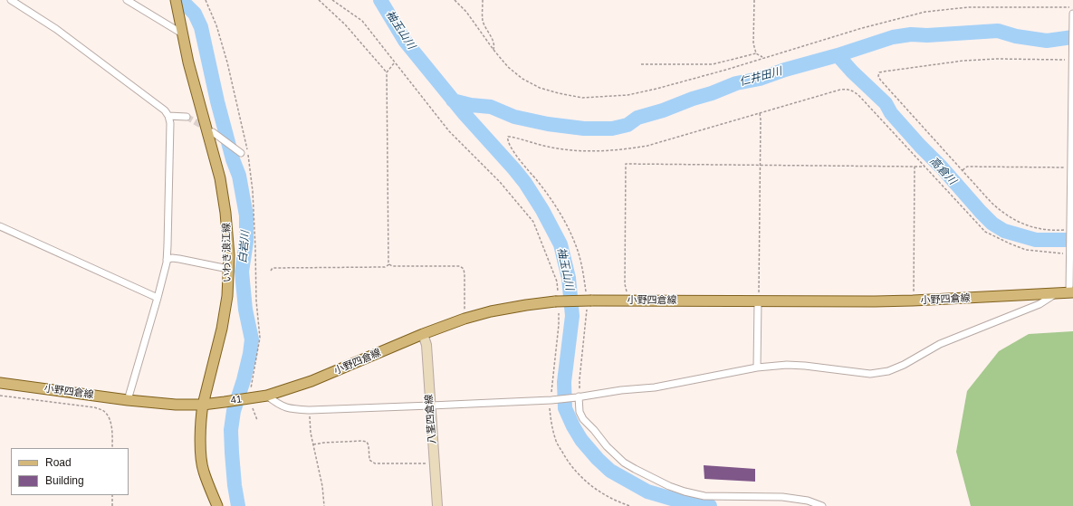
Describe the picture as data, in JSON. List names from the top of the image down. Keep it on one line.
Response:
{"streets":{"main road":["いわき浪江線","小野四倉線","41","八茎四倉線"]},"crossings":[["いわき浪江線","小野四倉線"],["小野四倉線","41"],["小野四倉線","八茎四倉線"]],"water":["袖玉山川","仁井田川","高倉川","白岩川"],"legend":["Road","Building"]}
